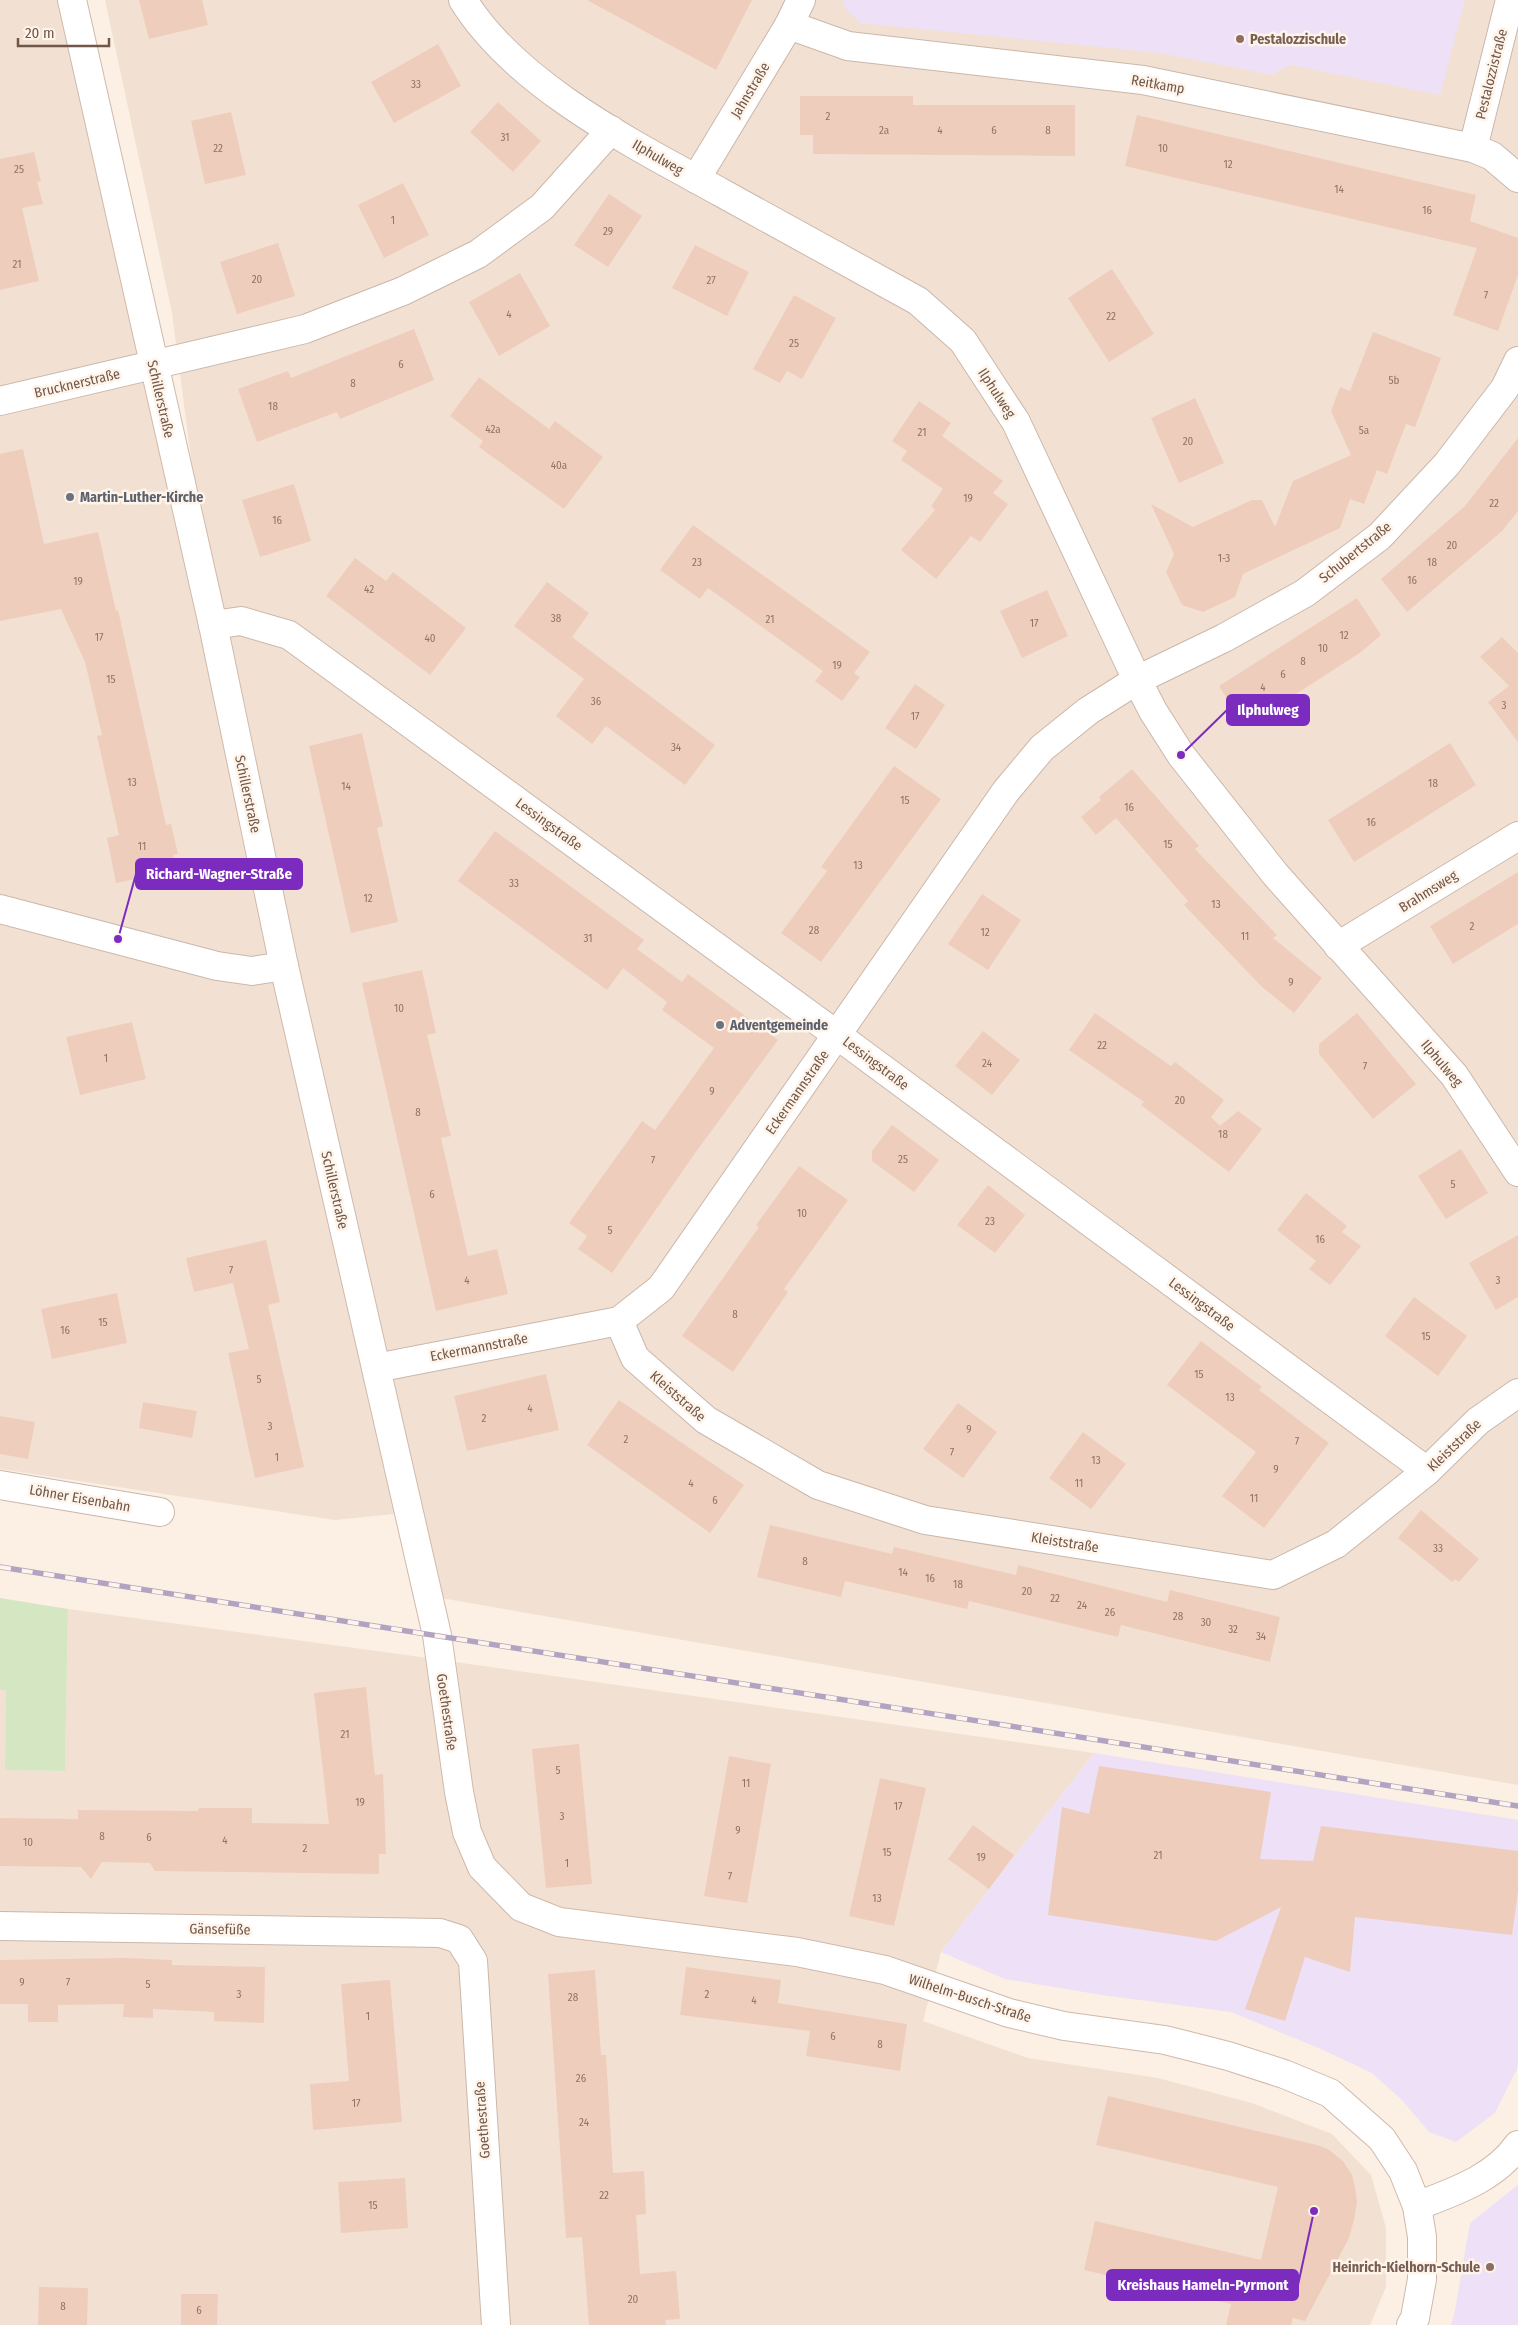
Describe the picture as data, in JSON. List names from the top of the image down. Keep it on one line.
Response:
{"streets":{"street":["Pestalozzistraße","Reitkamp","Jahnstraße","Ilphulweg","Brucknerstraße","Schillerstraße","Schubertstraße","Lessingstraße","Brahmsweg","Eckermannstraße","Kleiststraße","Löhner Eisenbahn","Goethestraße","Gänsefüße","Wilhelm-Busch-Straße"]},"crossings":[["Pestalozzistraße","Reitkamp"],["Reitkamp","Jahnstraße"],["Jahnstraße","Ilphulweg"],["Ilphulweg","Brucknerstraße"],["Ilphulweg","Schubertstraße"],["Ilphulweg","Brahmsweg"],["Ilphulweg","Eckermannstraße"],["Brucknerstraße","Schillerstraße"],["Schillerstraße","Lessingstraße"],["Schillerstraße","Eckermannstraße"],["Schillerstraße","Goethestraße"],["Schubertstraße","Eckermannstraße"],["Lessingstraße","Eckermannstraße"],["Lessingstraße","Kleiststraße"],["Eckermannstraße","Kleiststraße"],["Goethestraße","Gänsefüße"],["Goethestraße","Wilhelm-Busch-Straße"]],"places":["Pestalozzischule","Martin-Luther-Kirche","Ilphulweg","Richard-Wagner-Straße","Adventgemeinde","Kreishaus Hameln-Pyrmont","Heinrich-Kielhorn-Schule"],"house_numbers":["33","2","2a","4","6","8","31","22","10","12","25","14","16","1","29","21","20","27","7","4","22","25","6","5b","8","18","42a","5a","21","20","40a","19","22","16","20","1-3","23","18","16","19","42","38","21","17","12","17","40","10","8","19","6","15","4","36","3","17","34","13","18","14","15","16","16","15","11","13","33","12","13","2","28","12","11","31","9","10","22","1","24","7","9","20","8","18","25","7","5","6","10","23","5","16","7","4","3","8","15","16","15","15","5","13","4","2","3","9","2","7","7","1","13","9","4","11","11","6","33","8","14","16","18","20","22","24","26","28","30","32","34","21","5","11","19","17","3","9","8","6","4","10","2","15","21","19","1","7","13","9","7","5","3","2","28","4","1","6","8","26","17","24","22","15","20","8","6"],"scale_bar":"20 m"}
